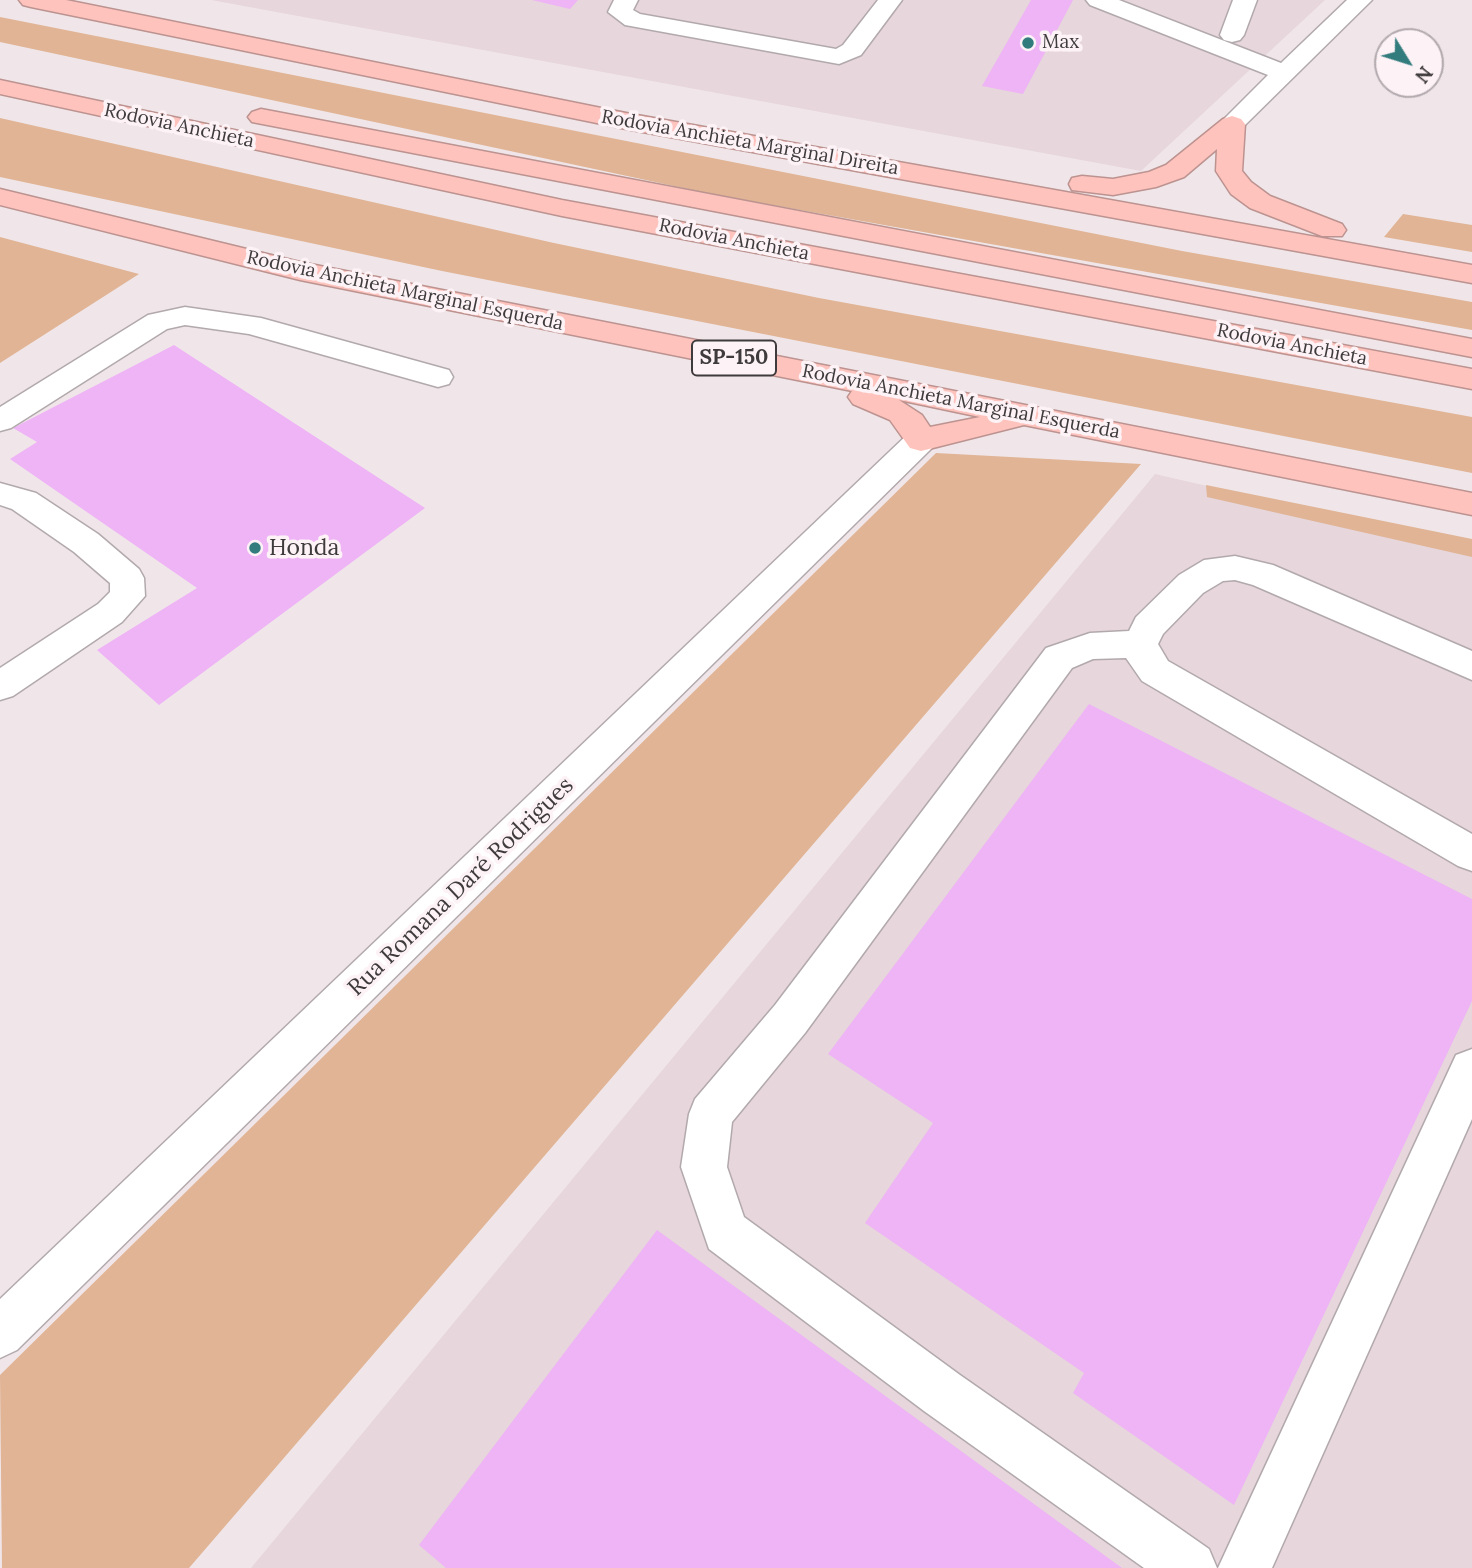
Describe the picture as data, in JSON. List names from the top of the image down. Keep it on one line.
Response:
{"streets":{"highway":["Rodovia Anchieta","Rodovia Anchieta Marginal Direita","Rodovia Anchieta Marginal Esquerda","SP-150"],"street":["Rua Romana Daré Rodrigues"]},"places":["Max","Honda"],"north":"bottom right"}
